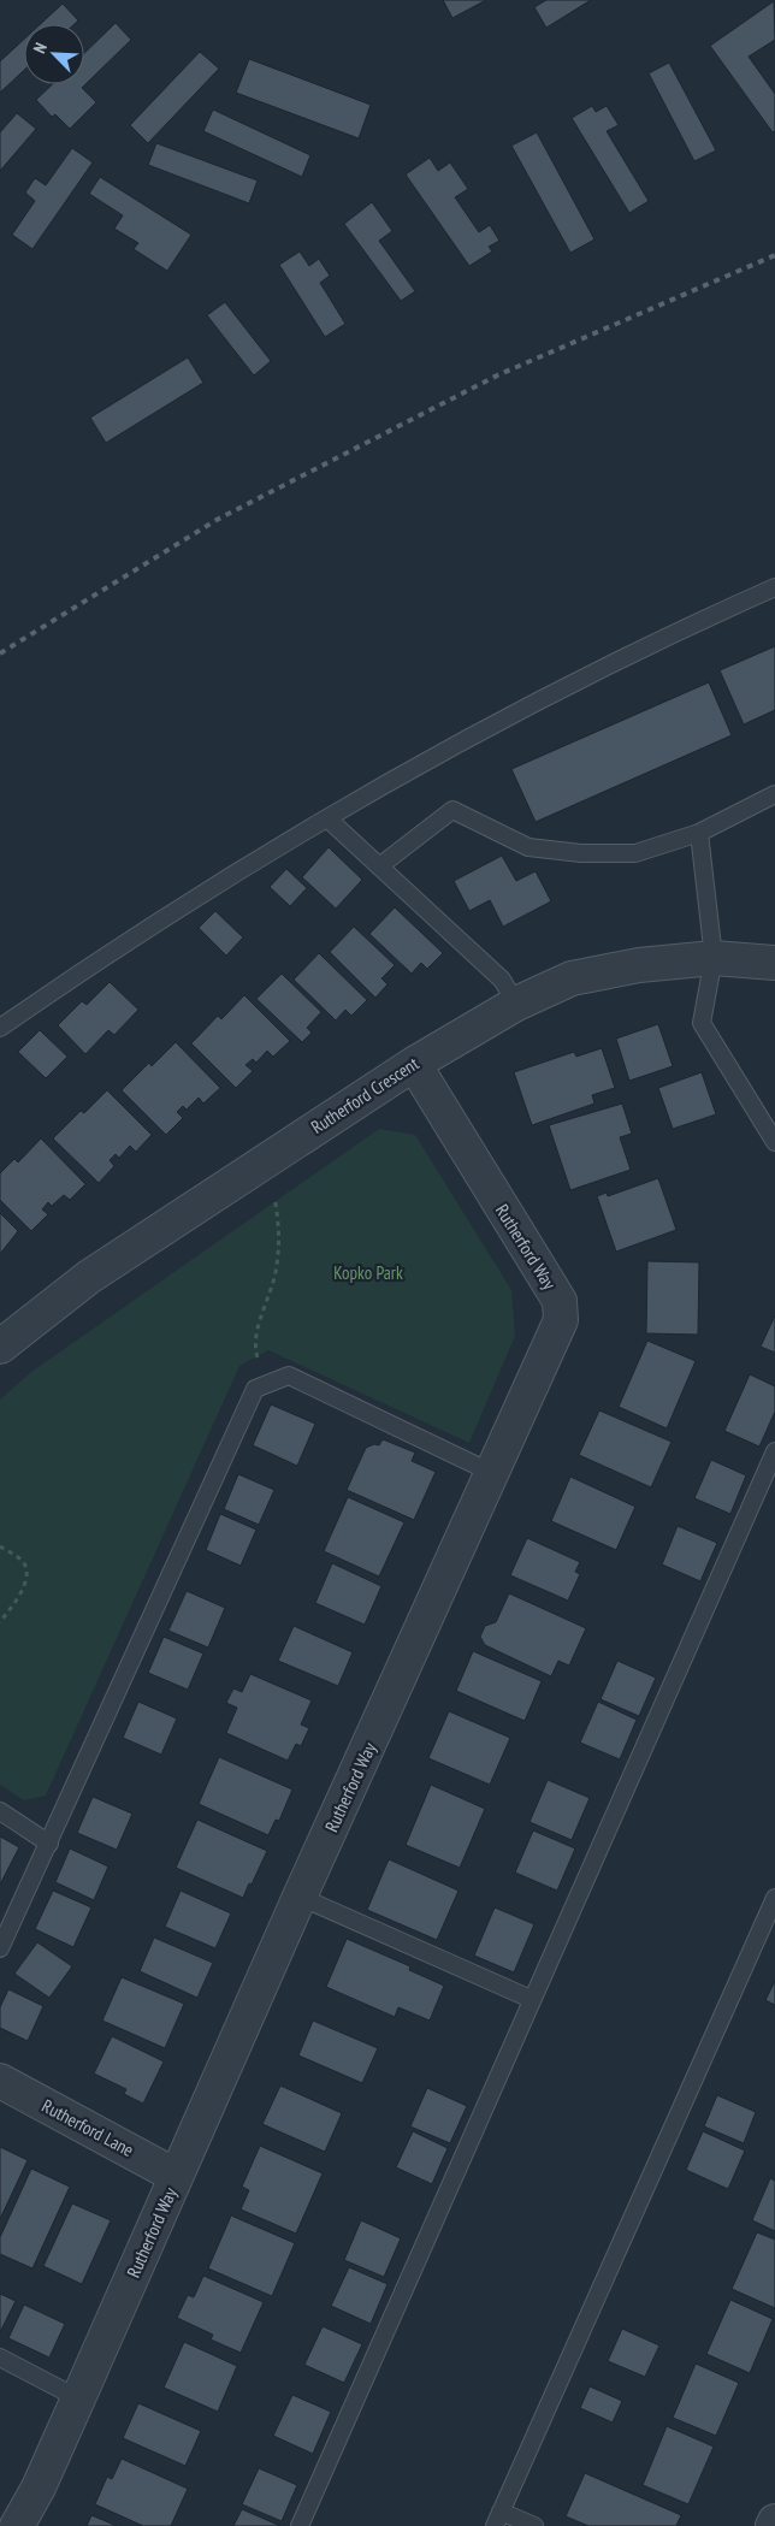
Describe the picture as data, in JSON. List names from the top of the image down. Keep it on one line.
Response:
{"streets":{"street":["Rutherford Crescent","Rutherford Way","Rutherford Lane"]},"crossings":[["Rutherford Crescent","Rutherford Way"],["Rutherford Way","Rutherford Lane"]],"parks":["Kopko Park"],"north":"top left"}
